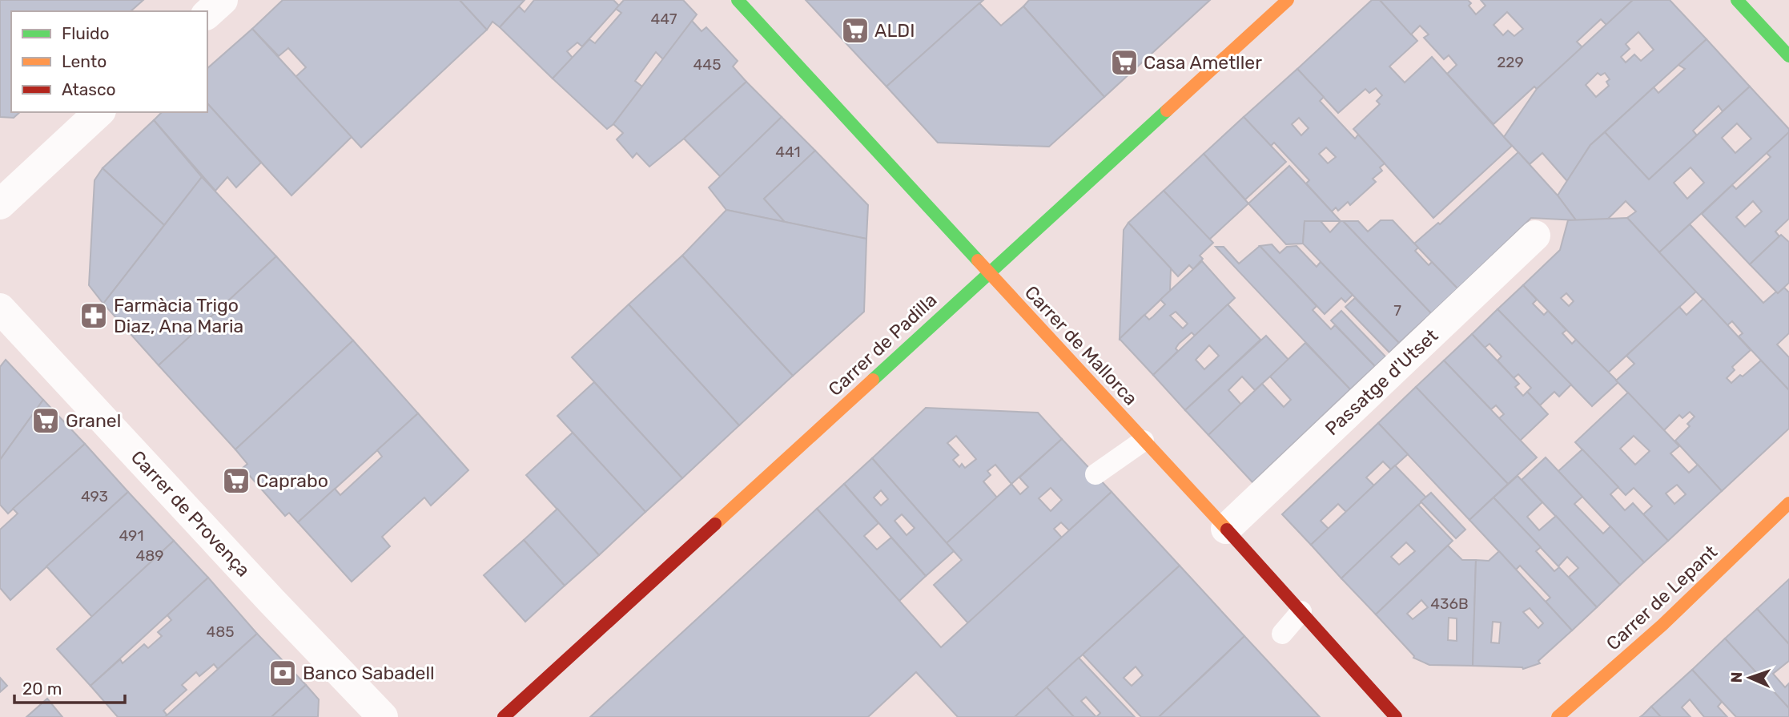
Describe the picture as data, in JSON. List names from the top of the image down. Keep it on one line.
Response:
{"streets":{"main road":["Carrer de Padilla","Carrer de Mallorca","Carrer de Lepant"],"street":["Passatge d'Utset","Carrer de Provença"]},"crossings":[["Carrer de Padilla","Carrer de Mallorca"],["Carrer de Mallorca","Passatge d'Utset"]],"places":{"supermarket":["ALDI","Casa Ametller","Granel","Caprabo"],"pharmacy":["Farmàcia Trigo Diaz, Ana Maria"],"bank":["Banco Sabadell"]},"house_numbers":["447","229","445","441","7","493","491","489","436B","485"],"legend":["Fluido","Lento","Atasco"],"scale_bar":"20 m","north":"left"}
